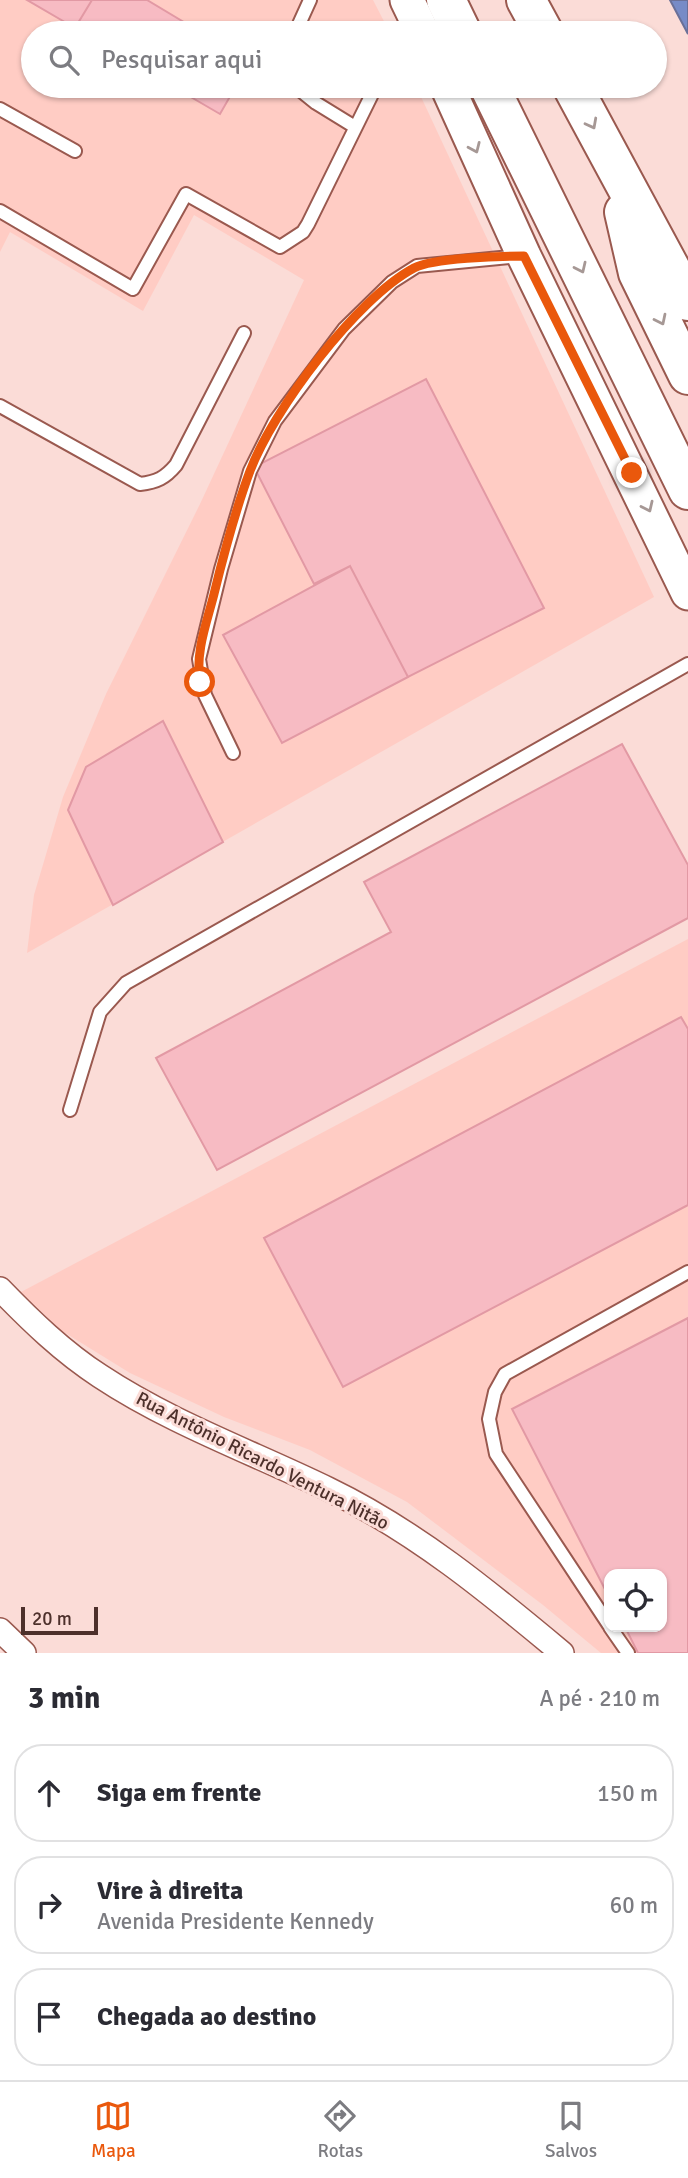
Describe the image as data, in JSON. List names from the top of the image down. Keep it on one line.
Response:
{"streets":{"street":["Rua Antônio Ricardo Ventura Nitão"]},"scale_bar":"20 m","page":{"search":"Pesquisar aqui","scale":"20 m","heading":["3 min","A pé · 210 m"],"list":[["Siga em frente","150 m"],["Vire à direita","Avenida Presidente Kennedy","60 m"],"Chegada ao destino"],"nav":["Mapa","Rotas","Salvos"]}}
